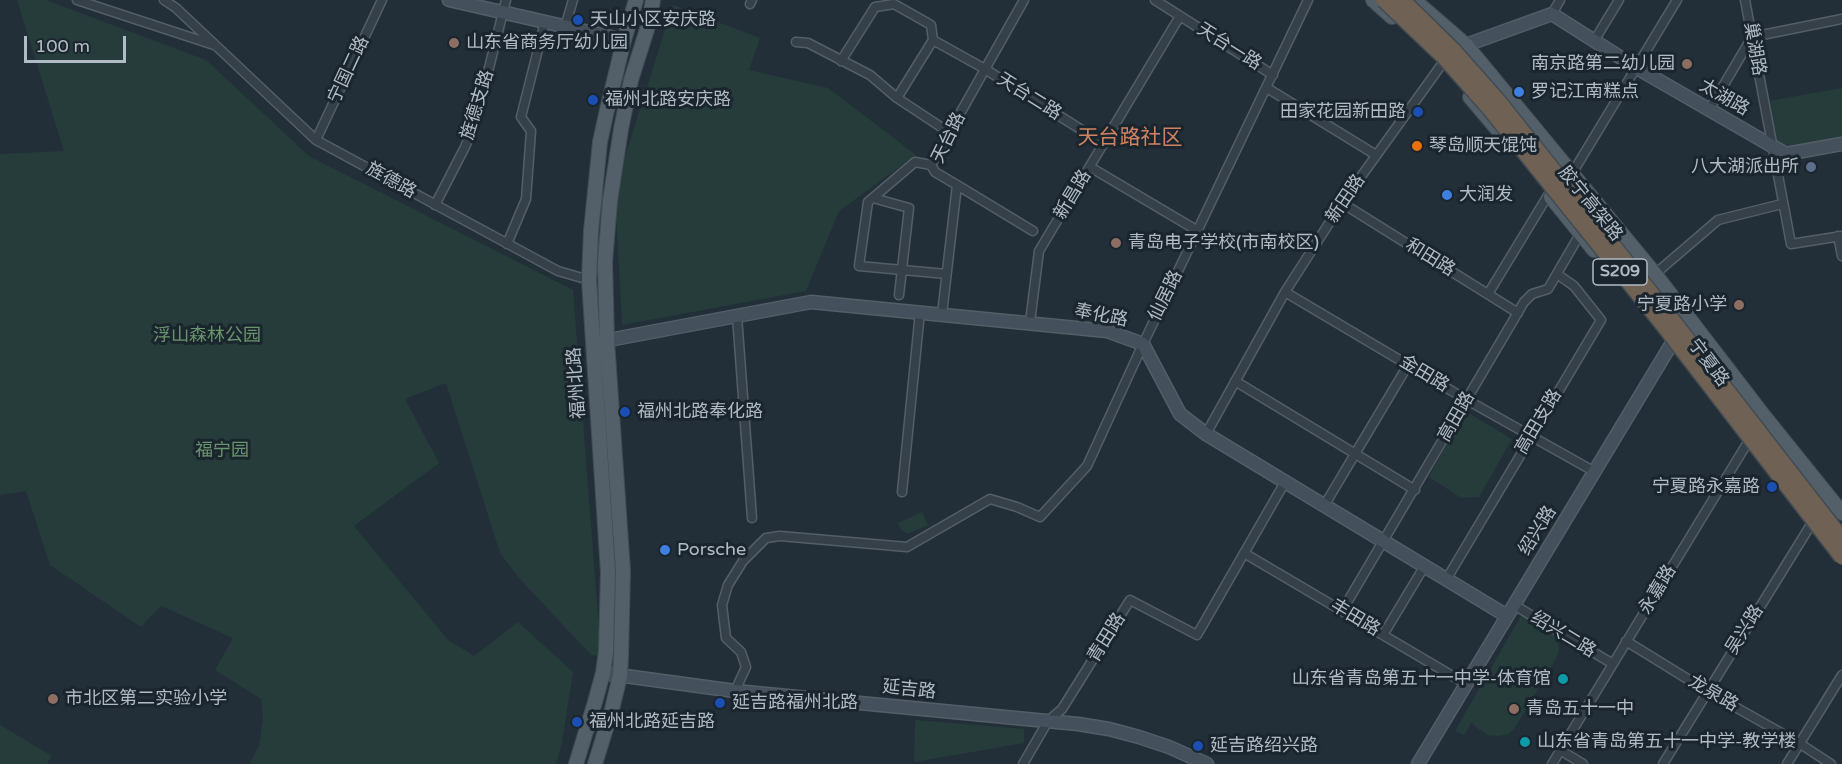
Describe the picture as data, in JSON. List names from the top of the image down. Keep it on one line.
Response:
{"streets":{"highway":["胶宁高架路","S209"],"main road":["宁夏路","福州北路"],"street":["天台一路","巢湖路","宁国二路","天台二路","太湖路","旌德支路","天台路","旌德路","新昌路","新田路","和田路","仙居路","奉化路","金田路","高田路","高田支路","绍兴路","永嘉路","丰田路","吴兴路","绍兴二路","青田路","延吉路","龙泉路"]},"crossings":[["天台一路","新昌路"],["天台一路","新田路"],["天台一路","仙居路"],["巢湖路","太湖路"],["宁国二路","旌德路"],["天台二路","天台路"],["天台二路","新昌路"],["旌德支路","旌德路"],["天台路","奉化路"],["旌德路","福州北路"],["新昌路","奉化路"],["新田路","和田路"],["新田路","奉化路"],["新田路","宁夏路"],["新田路","金田路"],["和田路","高田路"],["仙居路","奉化路"],["仙居路","延吉路"],["奉化路","福州北路"],["奉化路","高田路"],["奉化路","高田支路"],["奉化路","绍兴路"],["奉化路","绍兴二路"],["奉化路","青田路"],["宁夏路","高田路"],["宁夏路","绍兴路"],["宁夏路","永嘉路"],["宁夏路","吴兴路"],["金田路","高田路"],["金田路","高田支路"],["金田路","绍兴路"],["福州北路","延吉路"],["高田路","高田支路"],["高田路","丰田路"],["绍兴路","丰田路"],["绍兴路","绍兴二路"],["永嘉路","绍兴二路"],["永嘉路","龙泉路"],["丰田路","青田路"],["吴兴路","龙泉路"],["青田路","延吉路"]],"districts":["天台路社区"],"parks":["浮山森林公园","福宁园"],"places":["天山小区安庆路","山东省商务厅幼儿园","南京路第二幼儿园","罗记江南糕点","福州北路安庆路","田家花园新田路","琴岛顺天馄饨","八大湖派出所","大润发","青岛电子学校(市南校区)","宁夏路小学","福州北路奉化路","宁夏路永嘉路","Porsche","山东省青岛第五十一中学-体育馆","市北区第二实验小学","延吉路福州北路","青岛五十一中","福州北路延吉路","山东省青岛第五十一中学-教学楼","延吉路绍兴路"],"scale_bar":"100 m"}
